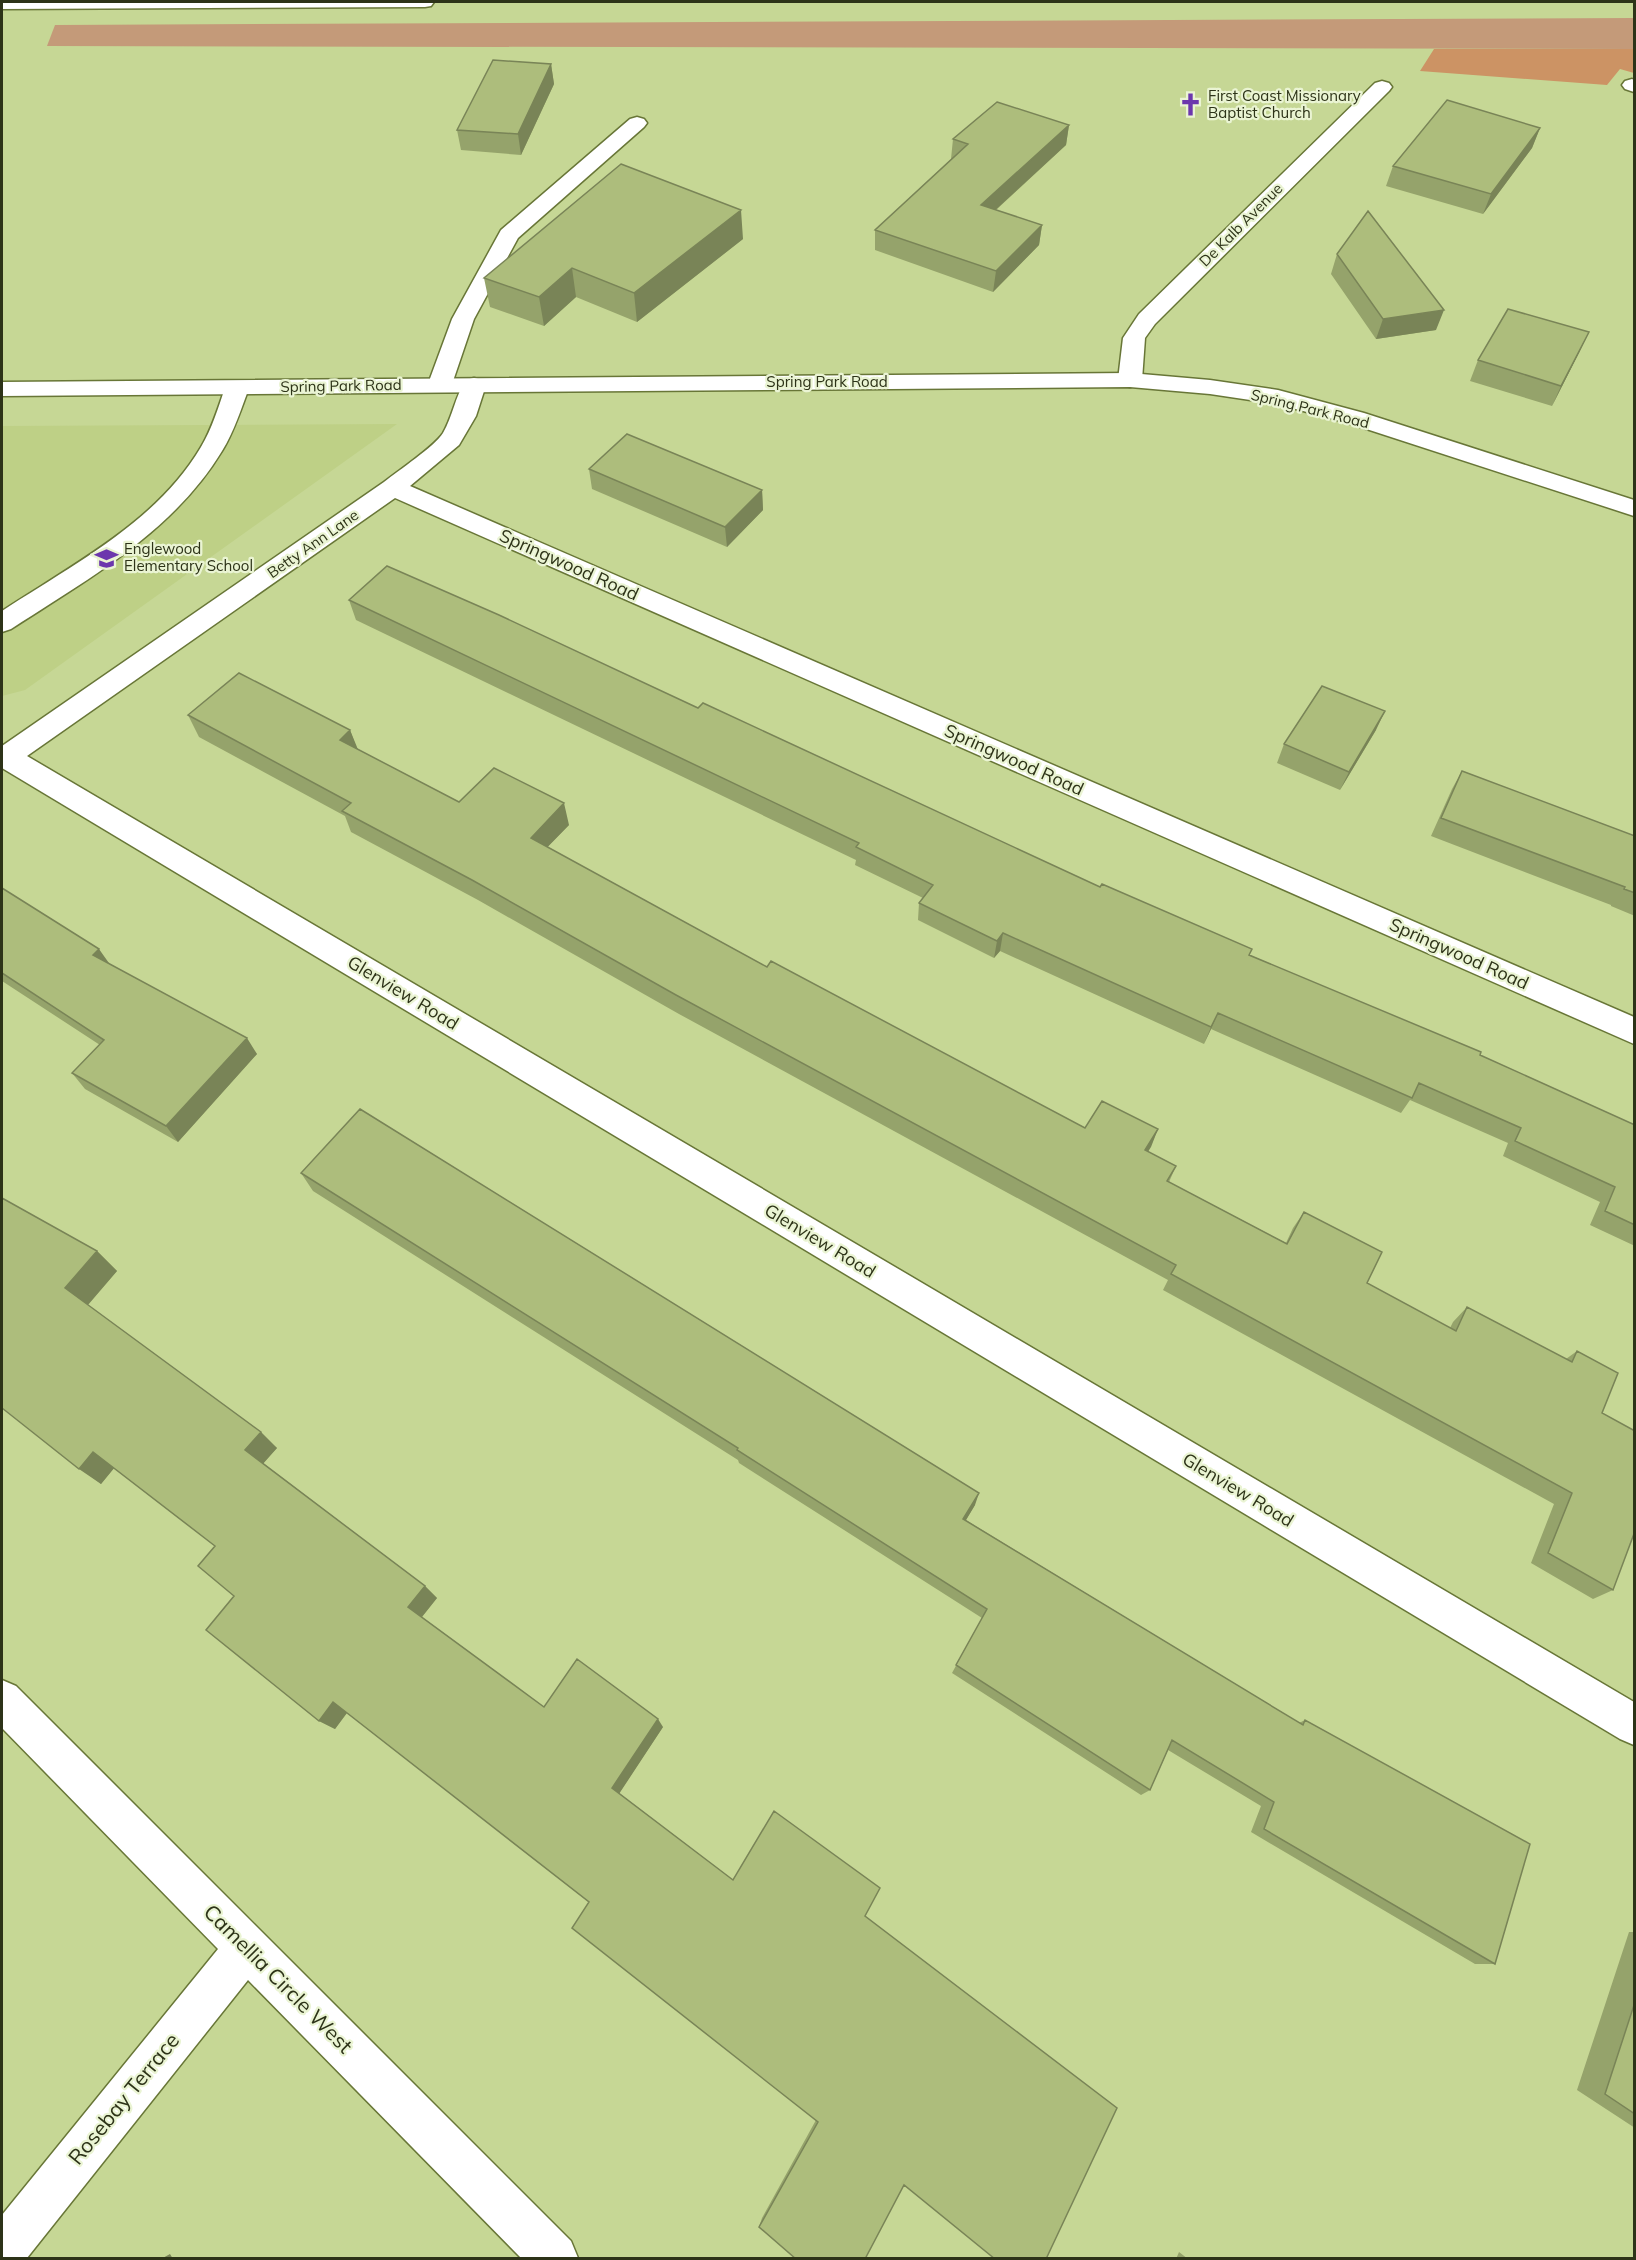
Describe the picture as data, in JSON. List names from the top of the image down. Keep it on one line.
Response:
{"streets":{"main road":["De Kalb Avenue","Spring Park Road","Betty Ann Lane","Springwood Road","Glenview Road","Camellia Circle West","Rosebay Terrace"]},"crossings":[["De Kalb Avenue","Spring Park Road"],["Spring Park Road","Betty Ann Lane"],["Betty Ann Lane","Springwood Road"],["Betty Ann Lane","Glenview Road"],["Camellia Circle West","Rosebay Terrace"]],"places":{"church":["First Coast Missionary Baptist Church"],"school or university":["Englewood Elementary School"]}}
